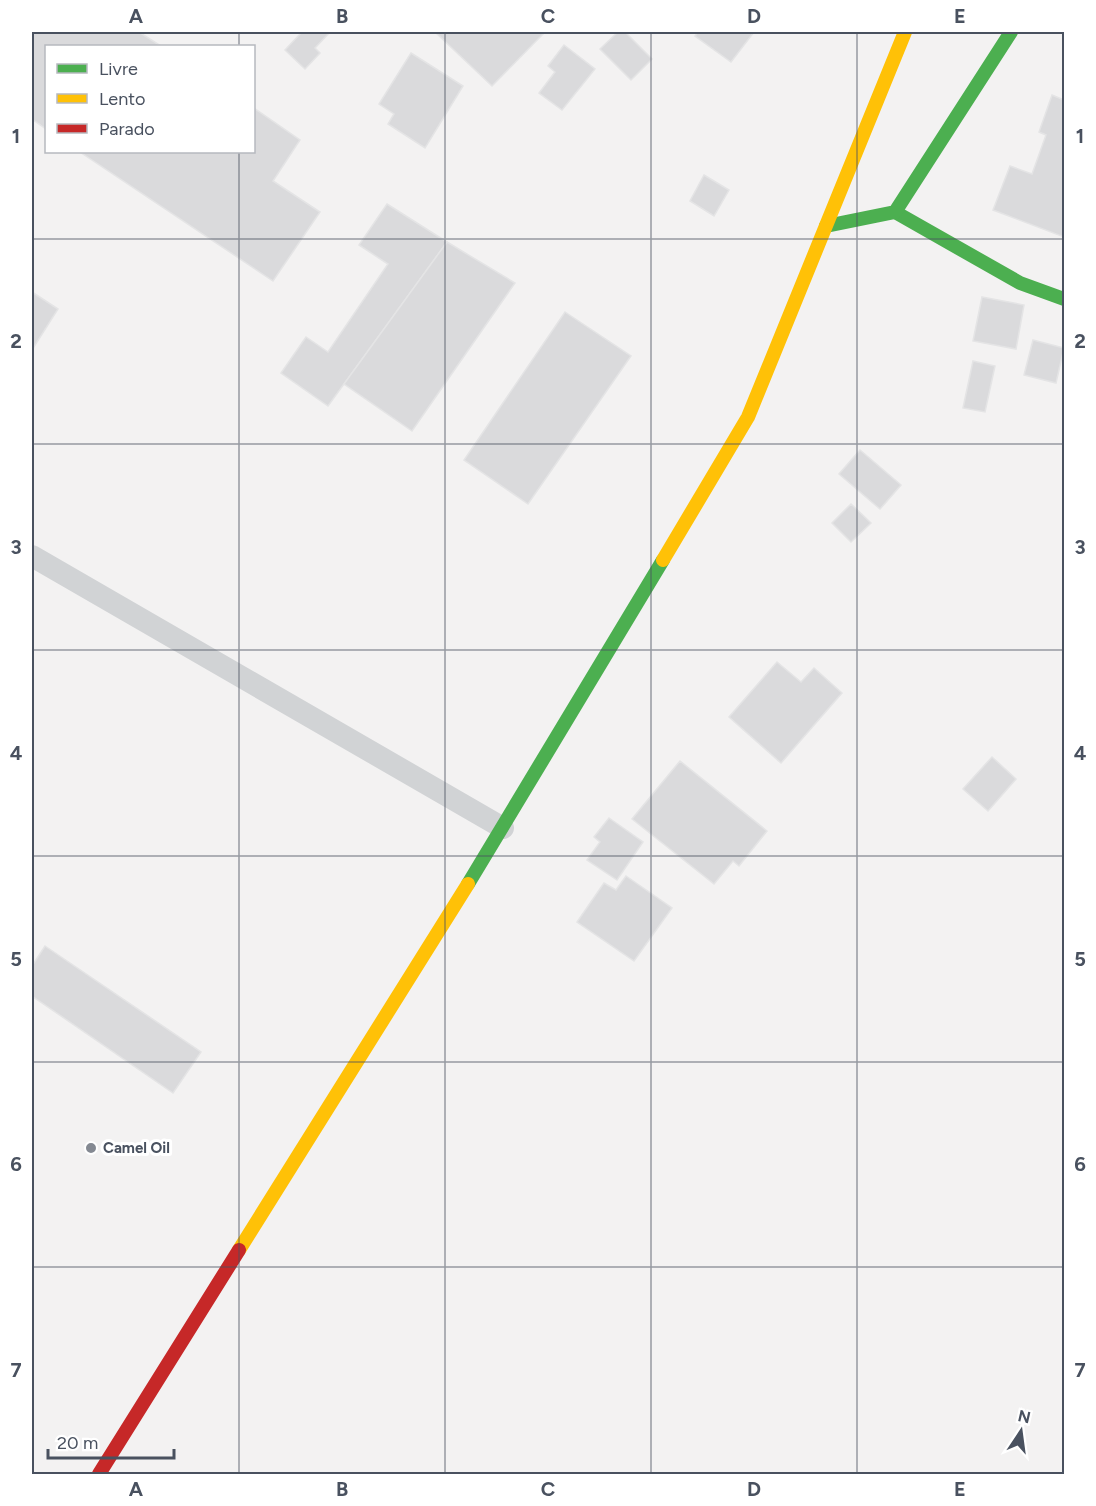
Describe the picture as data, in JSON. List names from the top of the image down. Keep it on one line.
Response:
{"places":["Camel Oil"],"legend":["Livre","Lento","Parado"],"scale_bar":"20 m","north":"top","grid":{"columns":["A","B","C","D","E"],"rows":["1","2","3","4","5","6","7"]}}
